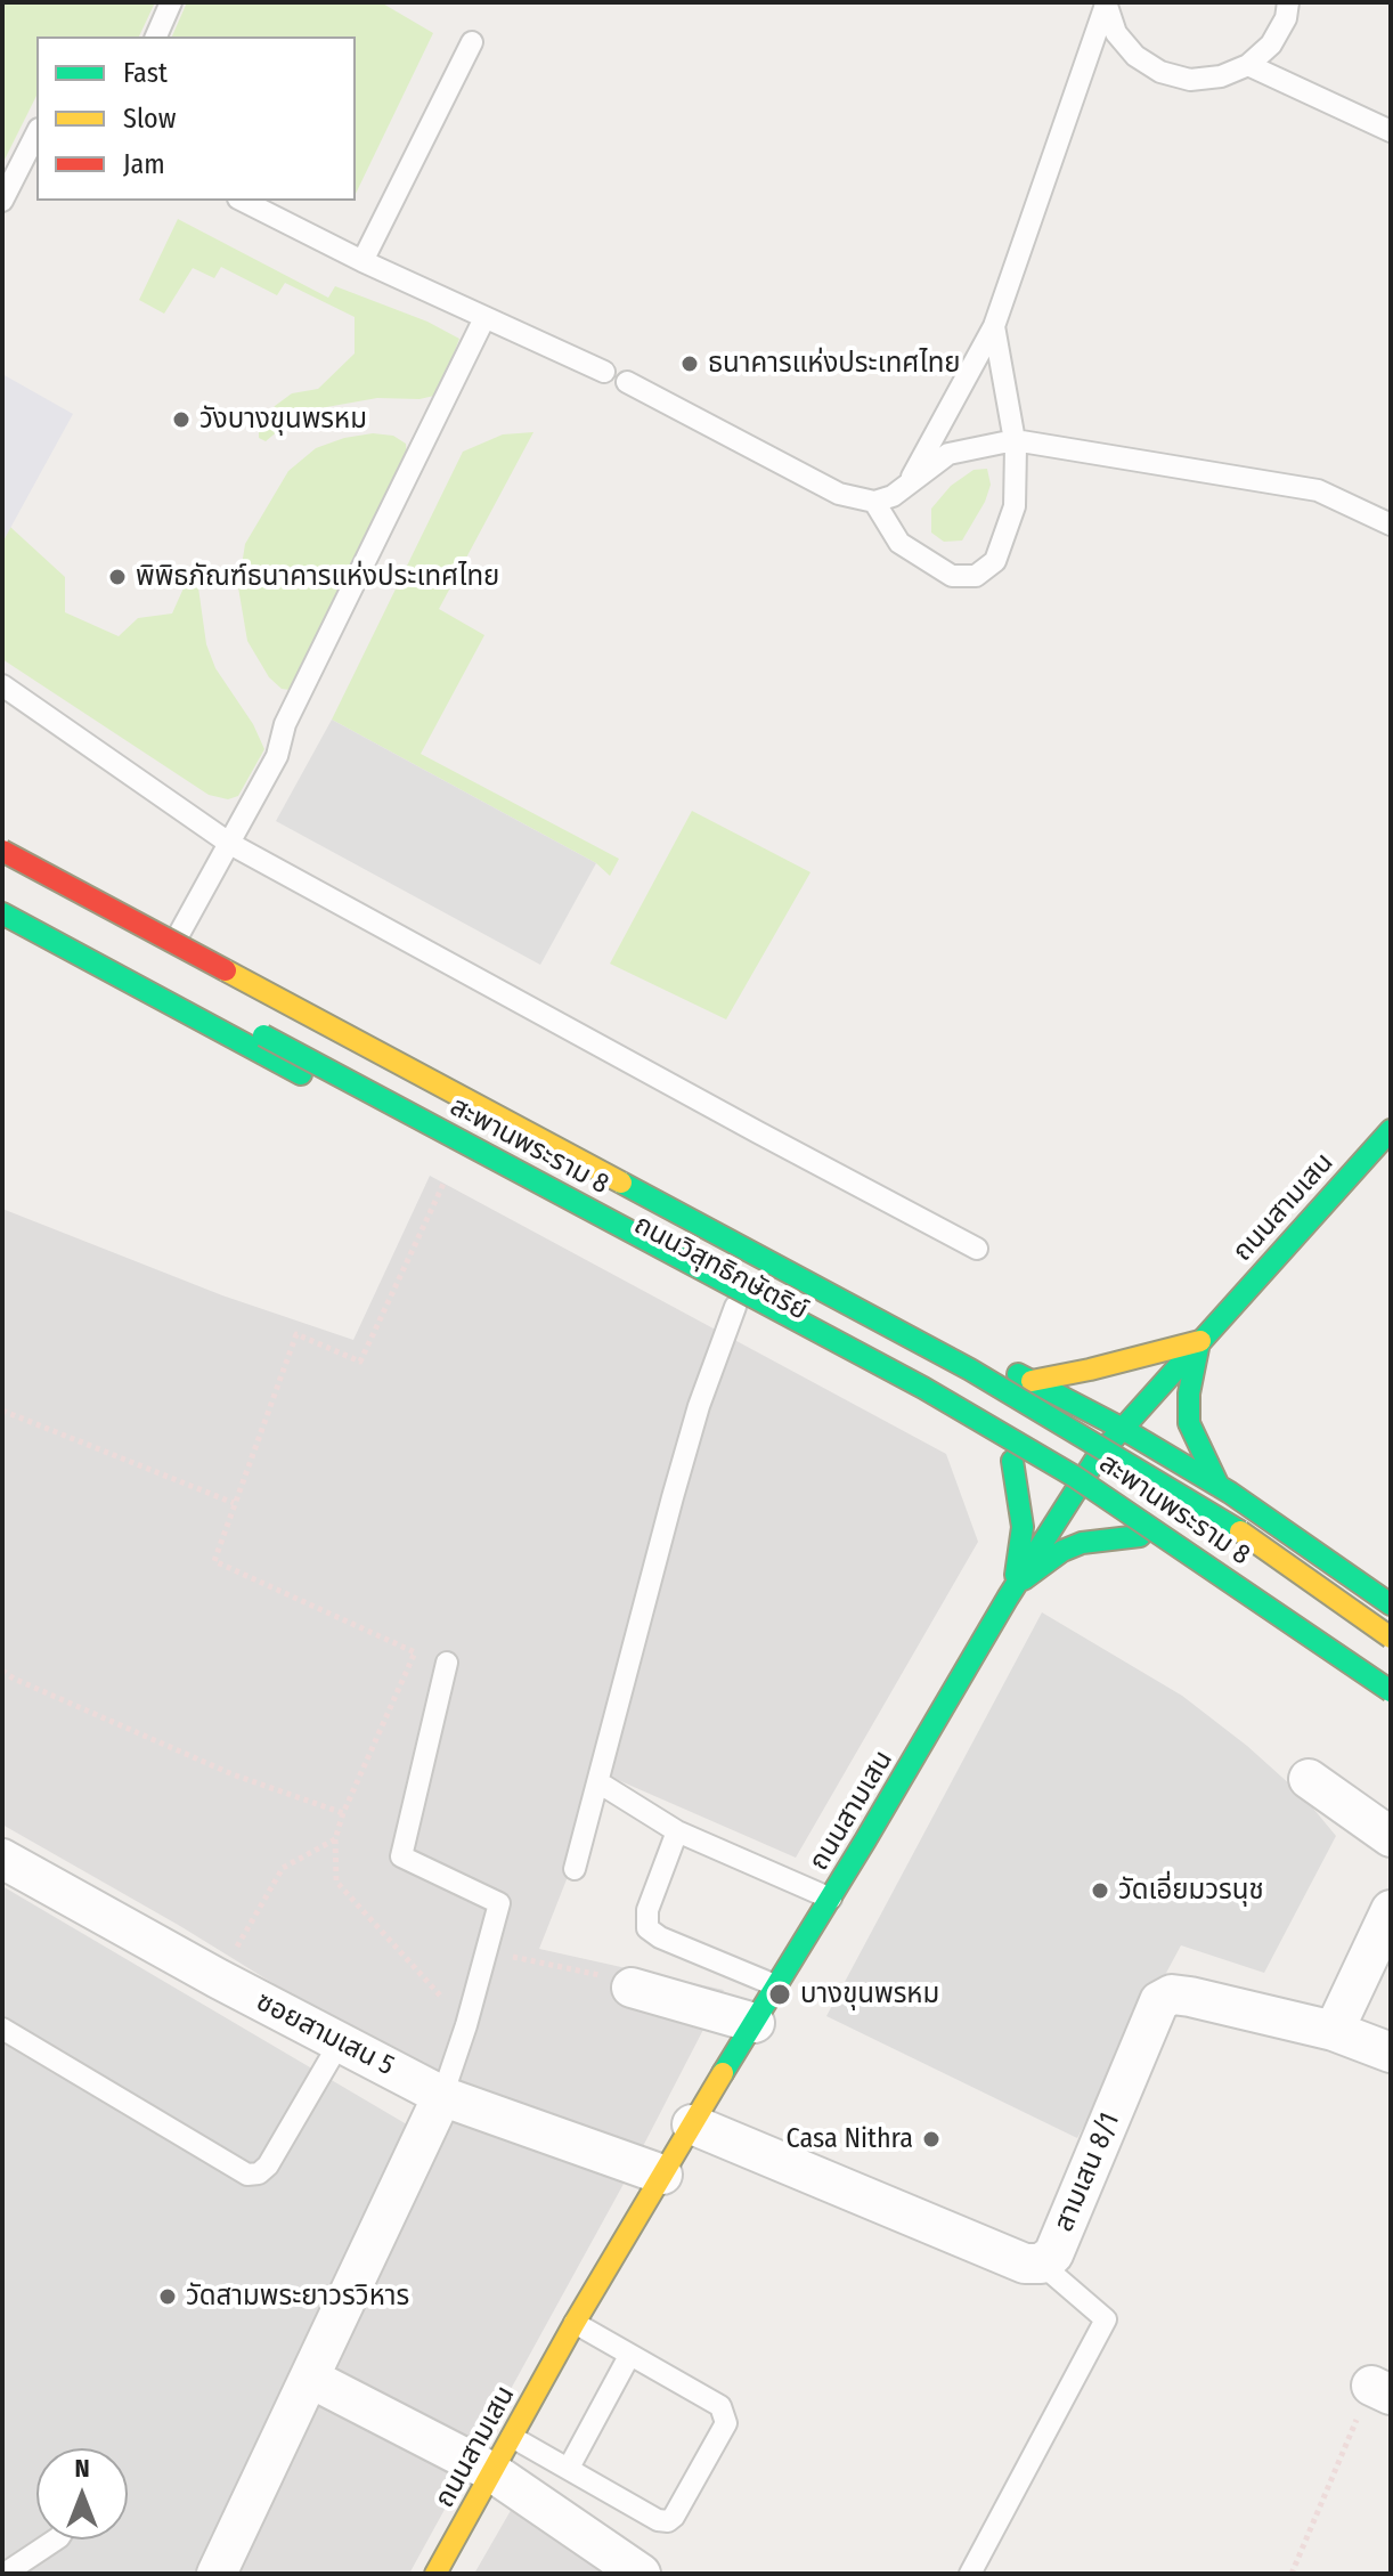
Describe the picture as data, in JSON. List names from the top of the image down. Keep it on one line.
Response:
{"streets":{"main road":["สะพานพระราม 8","ถนนสามเสน","ถนนวิสุทธิกษัตริย์"],"street":["ซอยสามเสน 5","สามเสน 8/1"]},"crossings":[["ถนนสามเสน","ถนนวิสุทธิกษัตริย์"],["ถนนสามเสน","ซอยสามเสน 5"],["ถนนสามเสน","สามเสน 8/1"]],"places":["ธนาคารแห่งประเทศไทย","วังบางขุนพรหม","พิพิธภัณฑ์ธนาคารแห่งประเทศไทย","วัดเอี่ยมวรนุช","บางขุนพรหม","Casa Nithra","วัดสามพระยาวรวิหาร"],"legend":["Fast","Slow","Jam"],"north":"top"}
